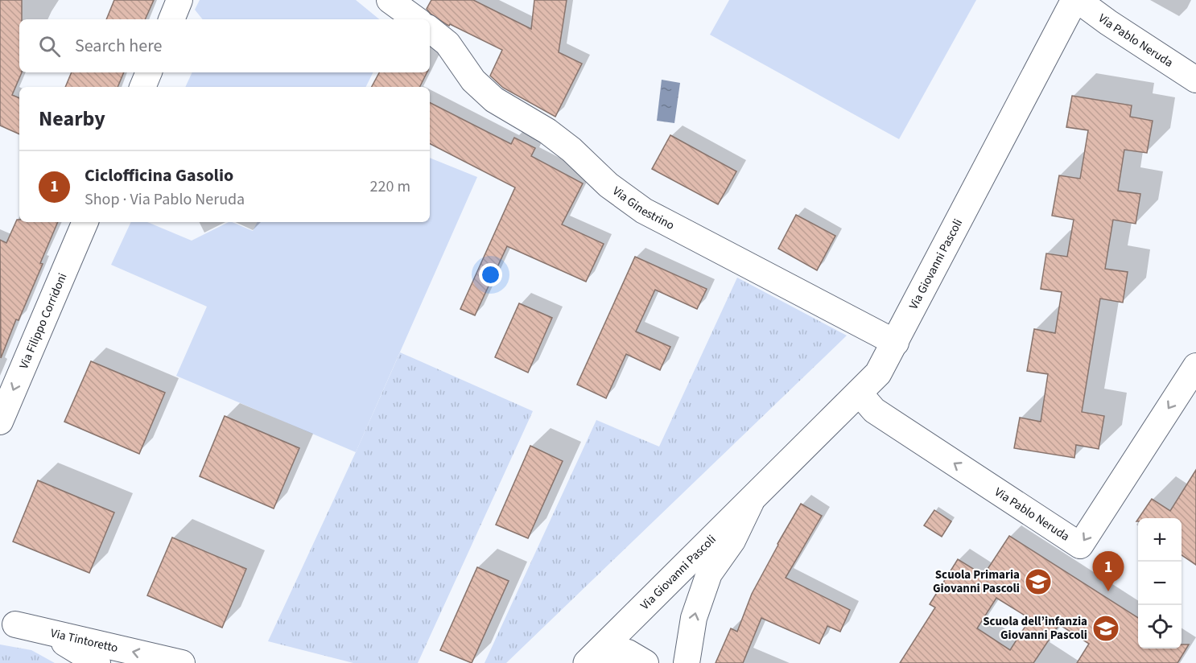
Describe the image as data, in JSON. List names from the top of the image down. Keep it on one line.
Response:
{"streets":{"street":["Via Pablo Neruda","Via Ginestrino","Via Giovanni Pascoli","Via Filippo Corridoni","Via Tintoretto"]},"crossings":[["Via Pablo Neruda","Via Giovanni Pascoli"],["Via Ginestrino","Via Giovanni Pascoli"]],"one_way":["Via Filippo Corridoni"],"places":{"school or university":["Scuola Primaria Giovanni Pascoli","Scuola dell’infanzia Giovanni Pascoli"]},"page":{"search":"Search here","heading":"Nearby","list":[{"mark":"1","name":"Ciclofficina Gasolio","note":"Shop · Via Pablo Neruda","value":"220 m"}],"map_buttons":["+","−"],"pins":"1"}}
